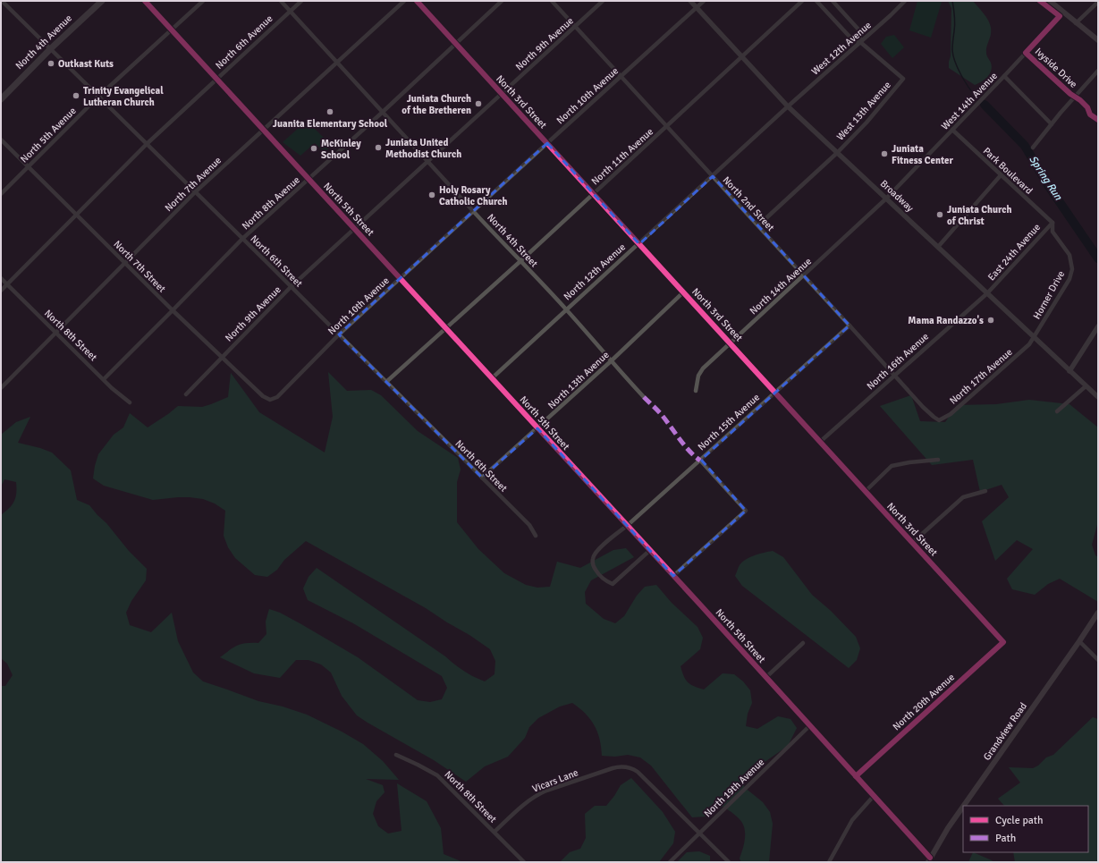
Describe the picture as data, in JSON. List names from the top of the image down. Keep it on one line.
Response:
{"streets":{"main road":["North 4th Avenue","Grandview Road"],"street":["North 6th Avenue","North 9th Avenue","West 12th Avenue","Ivyside Drive","North 10th Avenue","West 14th Avenue","North 3rd Street","West 13th Avenue","North 5th Avenue","North 11th Avenue","Park Boulevard","North 7th Avenue","Broadway","North 8th Avenue","North 2nd Street","North 5th Street","North 4th Street","East 24th Avenue","North 6th Street","North 7th Street","North 12th Avenue","North 14th Avenue","Horner Drive","North 8th Street","North 16th Avenue","North 17th Avenue","North 13th Avenue","North 15th Avenue","North 20th Avenue","Vicars Lane","North 19th Avenue"]},"crossings":[["North 4th Avenue","North 6th Street"],["North 6th Avenue","North 5th Street"],["North 6th Avenue","North 4th Street"],["North 6th Avenue","North 6th Street"],["North 6th Avenue","North 7th Street"],["North 6th Avenue","North 8th Street"],["North 9th Avenue","North 3rd Street"],["North 9th Avenue","North 2nd Street"],["North 9th Avenue","North 5th Street"],["North 9th Avenue","North 4th Street"],["North 9th Avenue","North 6th Street"],["North 9th Avenue","North 7th Street"],["West 12th Avenue","West 13th Avenue"],["West 12th Avenue","Broadway"],["West 12th Avenue","North 12th Avenue"],["Ivyside Drive","West 14th Avenue"],["North 10th Avenue","North 3rd Street"],["North 10th Avenue","Broadway"],["North 10th Avenue","North 2nd Street"],["North 10th Avenue","North 5th Street"],["North 10th Avenue","North 4th Street"],["North 10th Avenue","North 6th Street"],["North 10th Avenue","North 7th Street"],["West 14th Avenue","Park Boulevard"],["West 14th Avenue","Broadway"],["West 14th Avenue","North 14th Avenue"],["North 3rd Street","North 11th Avenue"],["North 3rd Street","North 8th Avenue"],["North 3rd Street","North 12th Avenue"],["North 3rd Street","North 14th Avenue"],["North 3rd Street","North 16th Avenue"],["North 3rd Street","North 13th Avenue"],["North 3rd Street","North 15th Avenue"],["North 3rd Street","North 20th Avenue"],["West 13th Avenue","Broadway"],["North 5th Avenue","North 5th Street"],["North 5th Avenue","North 6th Street"],["North 5th Avenue","North 7th Street"],["North 11th Avenue","Broadway"],["North 11th Avenue","North 2nd Street"],["North 11th Avenue","North 5th Street"],["North 11th Avenue","North 4th Street"],["North 11th Avenue","North 6th Street"],["Park Boulevard","East 24th Avenue"],["Park Boulevard","Horner Drive"],["North 7th Avenue","North 5th Street"],["North 7th Avenue","North 4th Street"],["North 7th Avenue","North 6th Street"],["North 7th Avenue","North 7th Street"],["North 7th Avenue","North 8th Street"],["Broadway","East 24th Avenue"],["Broadway","North 12th Avenue"],["Broadway","North 14th Avenue"],["Broadway","Horner Drive"],["Broadway","North 16th Avenue"],["Broadway","North 17th Avenue"],["North 8th Avenue","North 5th Street"],["North 8th Avenue","North 4th Street"],["North 8th Avenue","North 6th Street"],["North 8th Avenue","North 7th Street"],["North 8th Avenue","North 8th Street"],["North 2nd Street","North 12th Avenue"],["North 2nd Street","North 14th Avenue"],["North 2nd Street","North 16th Avenue"],["North 2nd Street","North 17th Avenue"],["North 2nd Street","North 15th Avenue"],["North 5th Street","North 12th Avenue"],["North 5th Street","North 13th Avenue"],["North 5th Street","North 15th Avenue"],["North 5th Street","North 20th Avenue"],["North 5th Street","Grandview Road"],["North 5th Street","North 19th Avenue"],["North 4th Street","North 12th Avenue"],["North 4th Street","North 13th Avenue"],["East 24th Avenue","Horner Drive"],["East 24th Avenue","North 16th Avenue"],["North 6th Street","North 13th Avenue"],["Horner Drive","North 17th Avenue"],["North 8th Street","Vicars Lane"],["Vicars Lane","North 19th Avenue"]],"water":["Spring Run"],"places":["Outkast Kuts","Trinity Evangelical Lutheran Church","Juniata Church of the Bretheren","Juanita Elementary School","Juniata United Methodist Church","McKinley School","Juniata Fitness Center","Holy Rosary Catholic Church","Juniata Church of Christ","Mama Randazzo's"],"legend":["Cycle path","Path"]}
